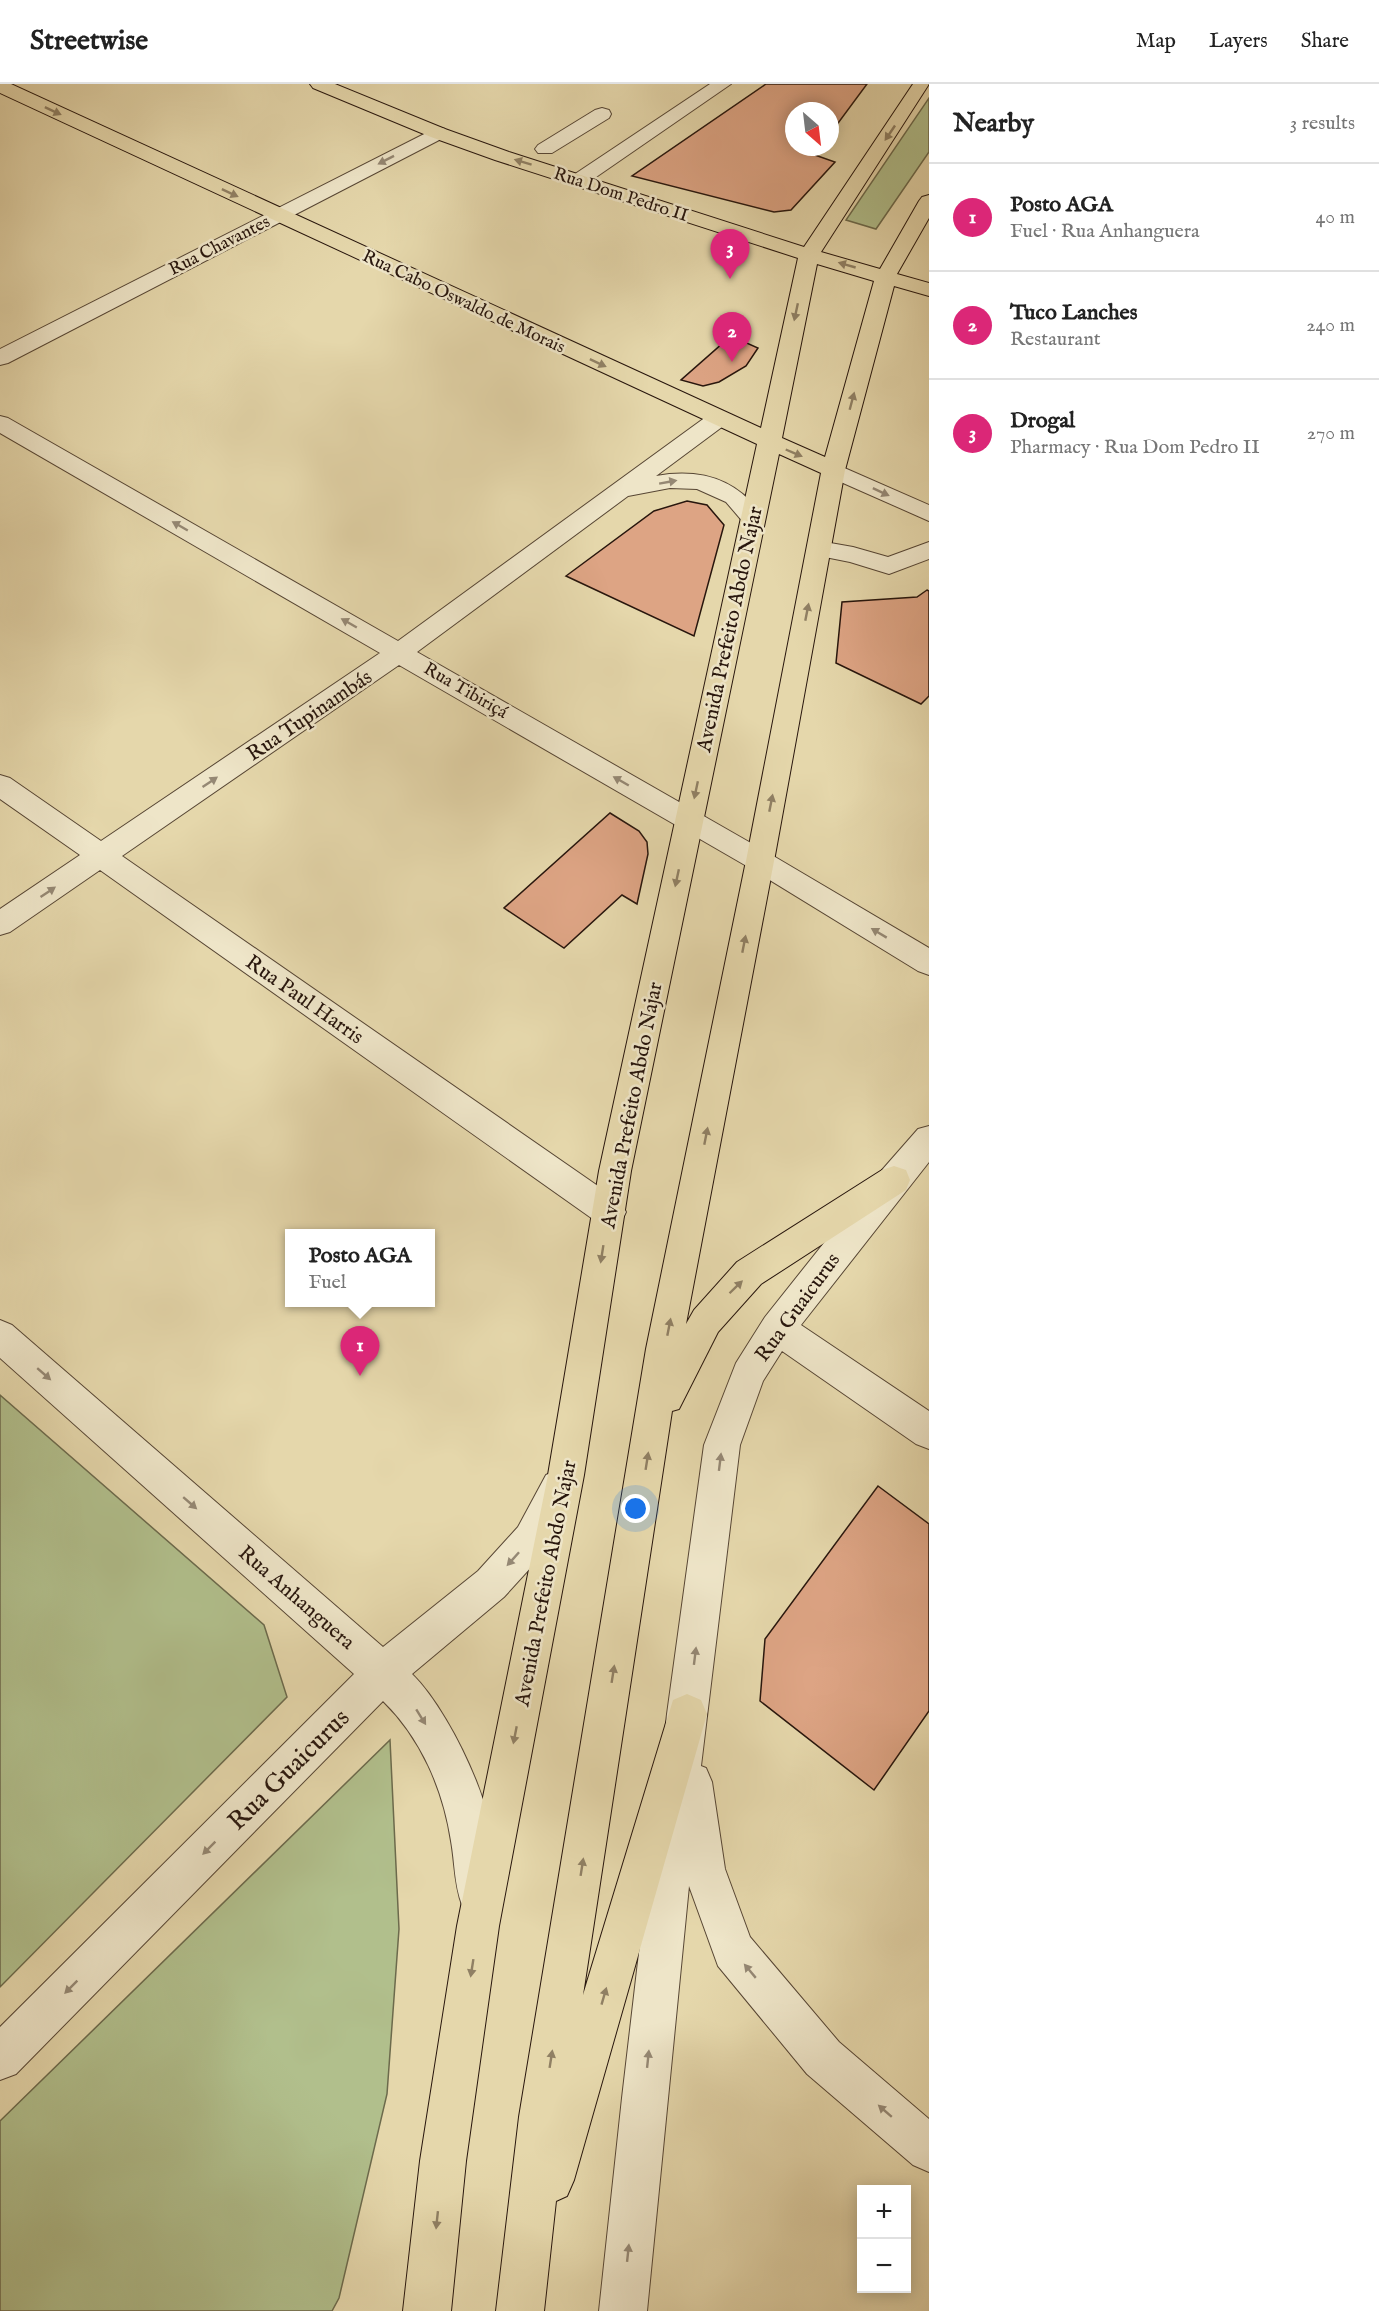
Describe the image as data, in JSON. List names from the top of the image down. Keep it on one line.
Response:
{"streets":{"main road":["Rua Dom Pedro II","Rua Cabo Oswaldo de Morais","Avenida Prefeito Abdo Najar"],"street":["Rua Chavantes","Rua Tibiriçá","Rua Tupinambás","Rua Paul Harris","Rua Guaicurus","Rua Anhanguera"]},"crossings":[["Rua Dom Pedro II","Rua Chavantes"],["Rua Dom Pedro II","Avenida Prefeito Abdo Najar"],["Rua Chavantes","Rua Cabo Oswaldo de Morais"],["Rua Cabo Oswaldo de Morais","Avenida Prefeito Abdo Najar"],["Rua Cabo Oswaldo de Morais","Rua Tupinambás"],["Avenida Prefeito Abdo Najar","Rua Tibiriçá"],["Avenida Prefeito Abdo Najar","Rua Tupinambás"],["Avenida Prefeito Abdo Najar","Rua Paul Harris"],["Avenida Prefeito Abdo Najar","Rua Guaicurus"],["Avenida Prefeito Abdo Najar","Rua Anhanguera"],["Rua Tibiriçá","Rua Tupinambás"],["Rua Tupinambás","Rua Paul Harris"],["Rua Guaicurus","Rua Anhanguera"]],"one_way":["Rua Dom Pedro II","Rua Chavantes","Rua Cabo Oswaldo de Morais","Rua Tibiriçá","Rua Tupinambás","Rua Anhanguera"],"north":"bottom right","page":{"header":"Streetwise","nav":["Map","Layers","Share"],"heading":["Nearby","3 results"],"list":[{"mark":"1","name":"Posto AGA","note":"Fuel · Rua Anhanguera","value":"40 m"},{"mark":"2","name":"Tuco Lanches","note":"Restaurant","value":"240 m"},{"mark":"3","name":"Drogal","note":"Pharmacy · Rua Dom Pedro II","value":"270 m"}],"pins":["3","2","1"],"popup":["Posto AGA","Fuel"],"map_buttons":["+","−"]}}
